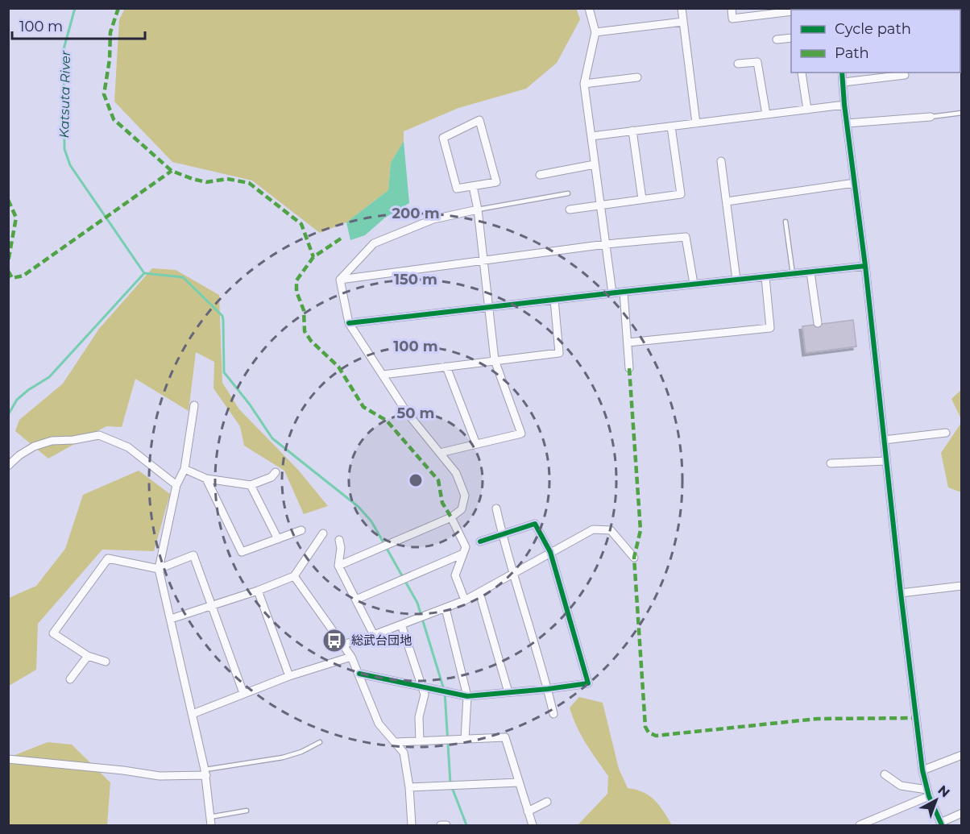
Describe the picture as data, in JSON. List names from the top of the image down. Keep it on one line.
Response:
{"water":["Katsuta River"],"places":{"bus stop":["総武台団地"]},"legend":["Cycle path","Path"],"scale_bar":"100 m","north":"top right","rings":["200 m","150 m","100 m","50 m"]}
